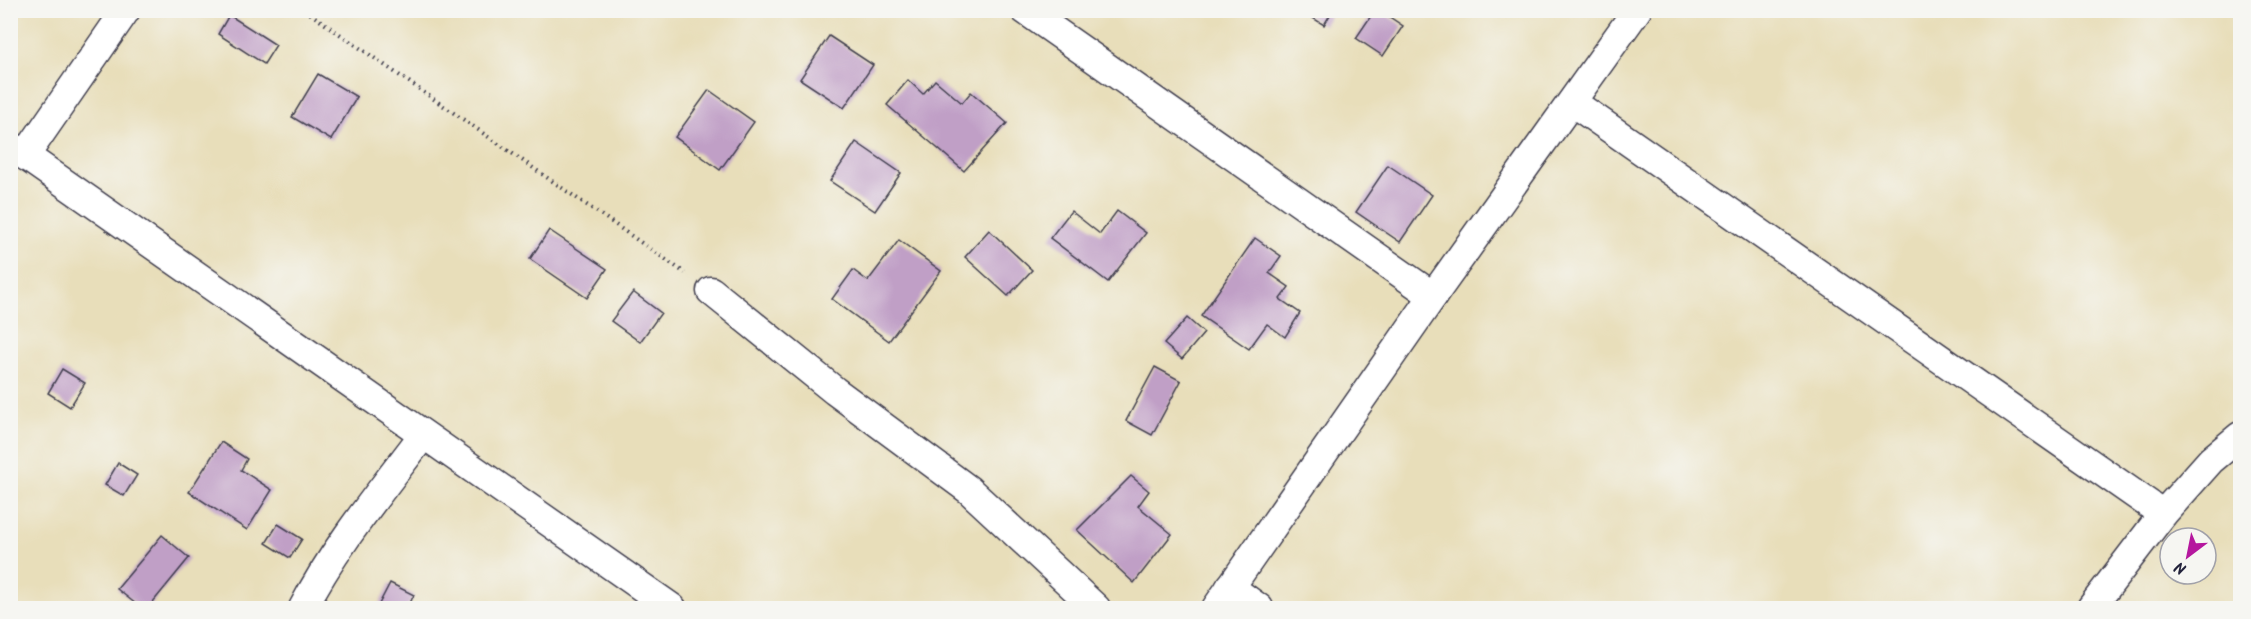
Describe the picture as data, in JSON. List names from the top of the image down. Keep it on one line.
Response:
{"north":"bottom left"}
